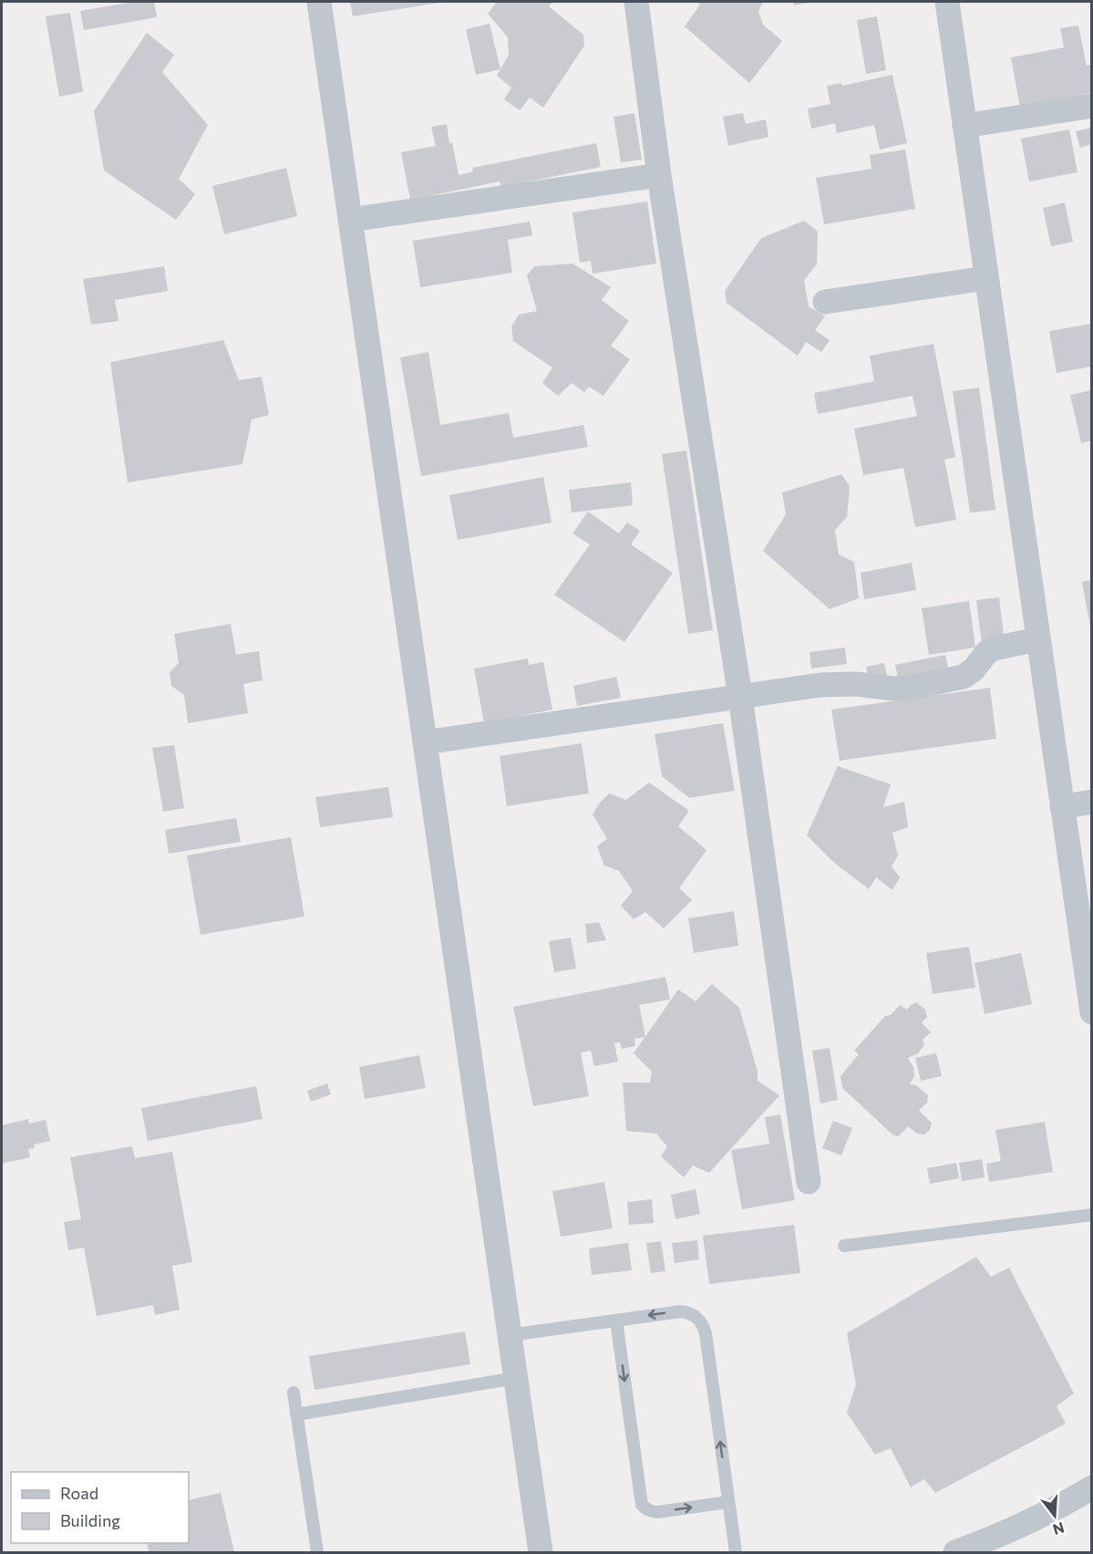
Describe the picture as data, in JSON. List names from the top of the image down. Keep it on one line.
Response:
{"legend":["Road","Building"],"north":"bottom"}
